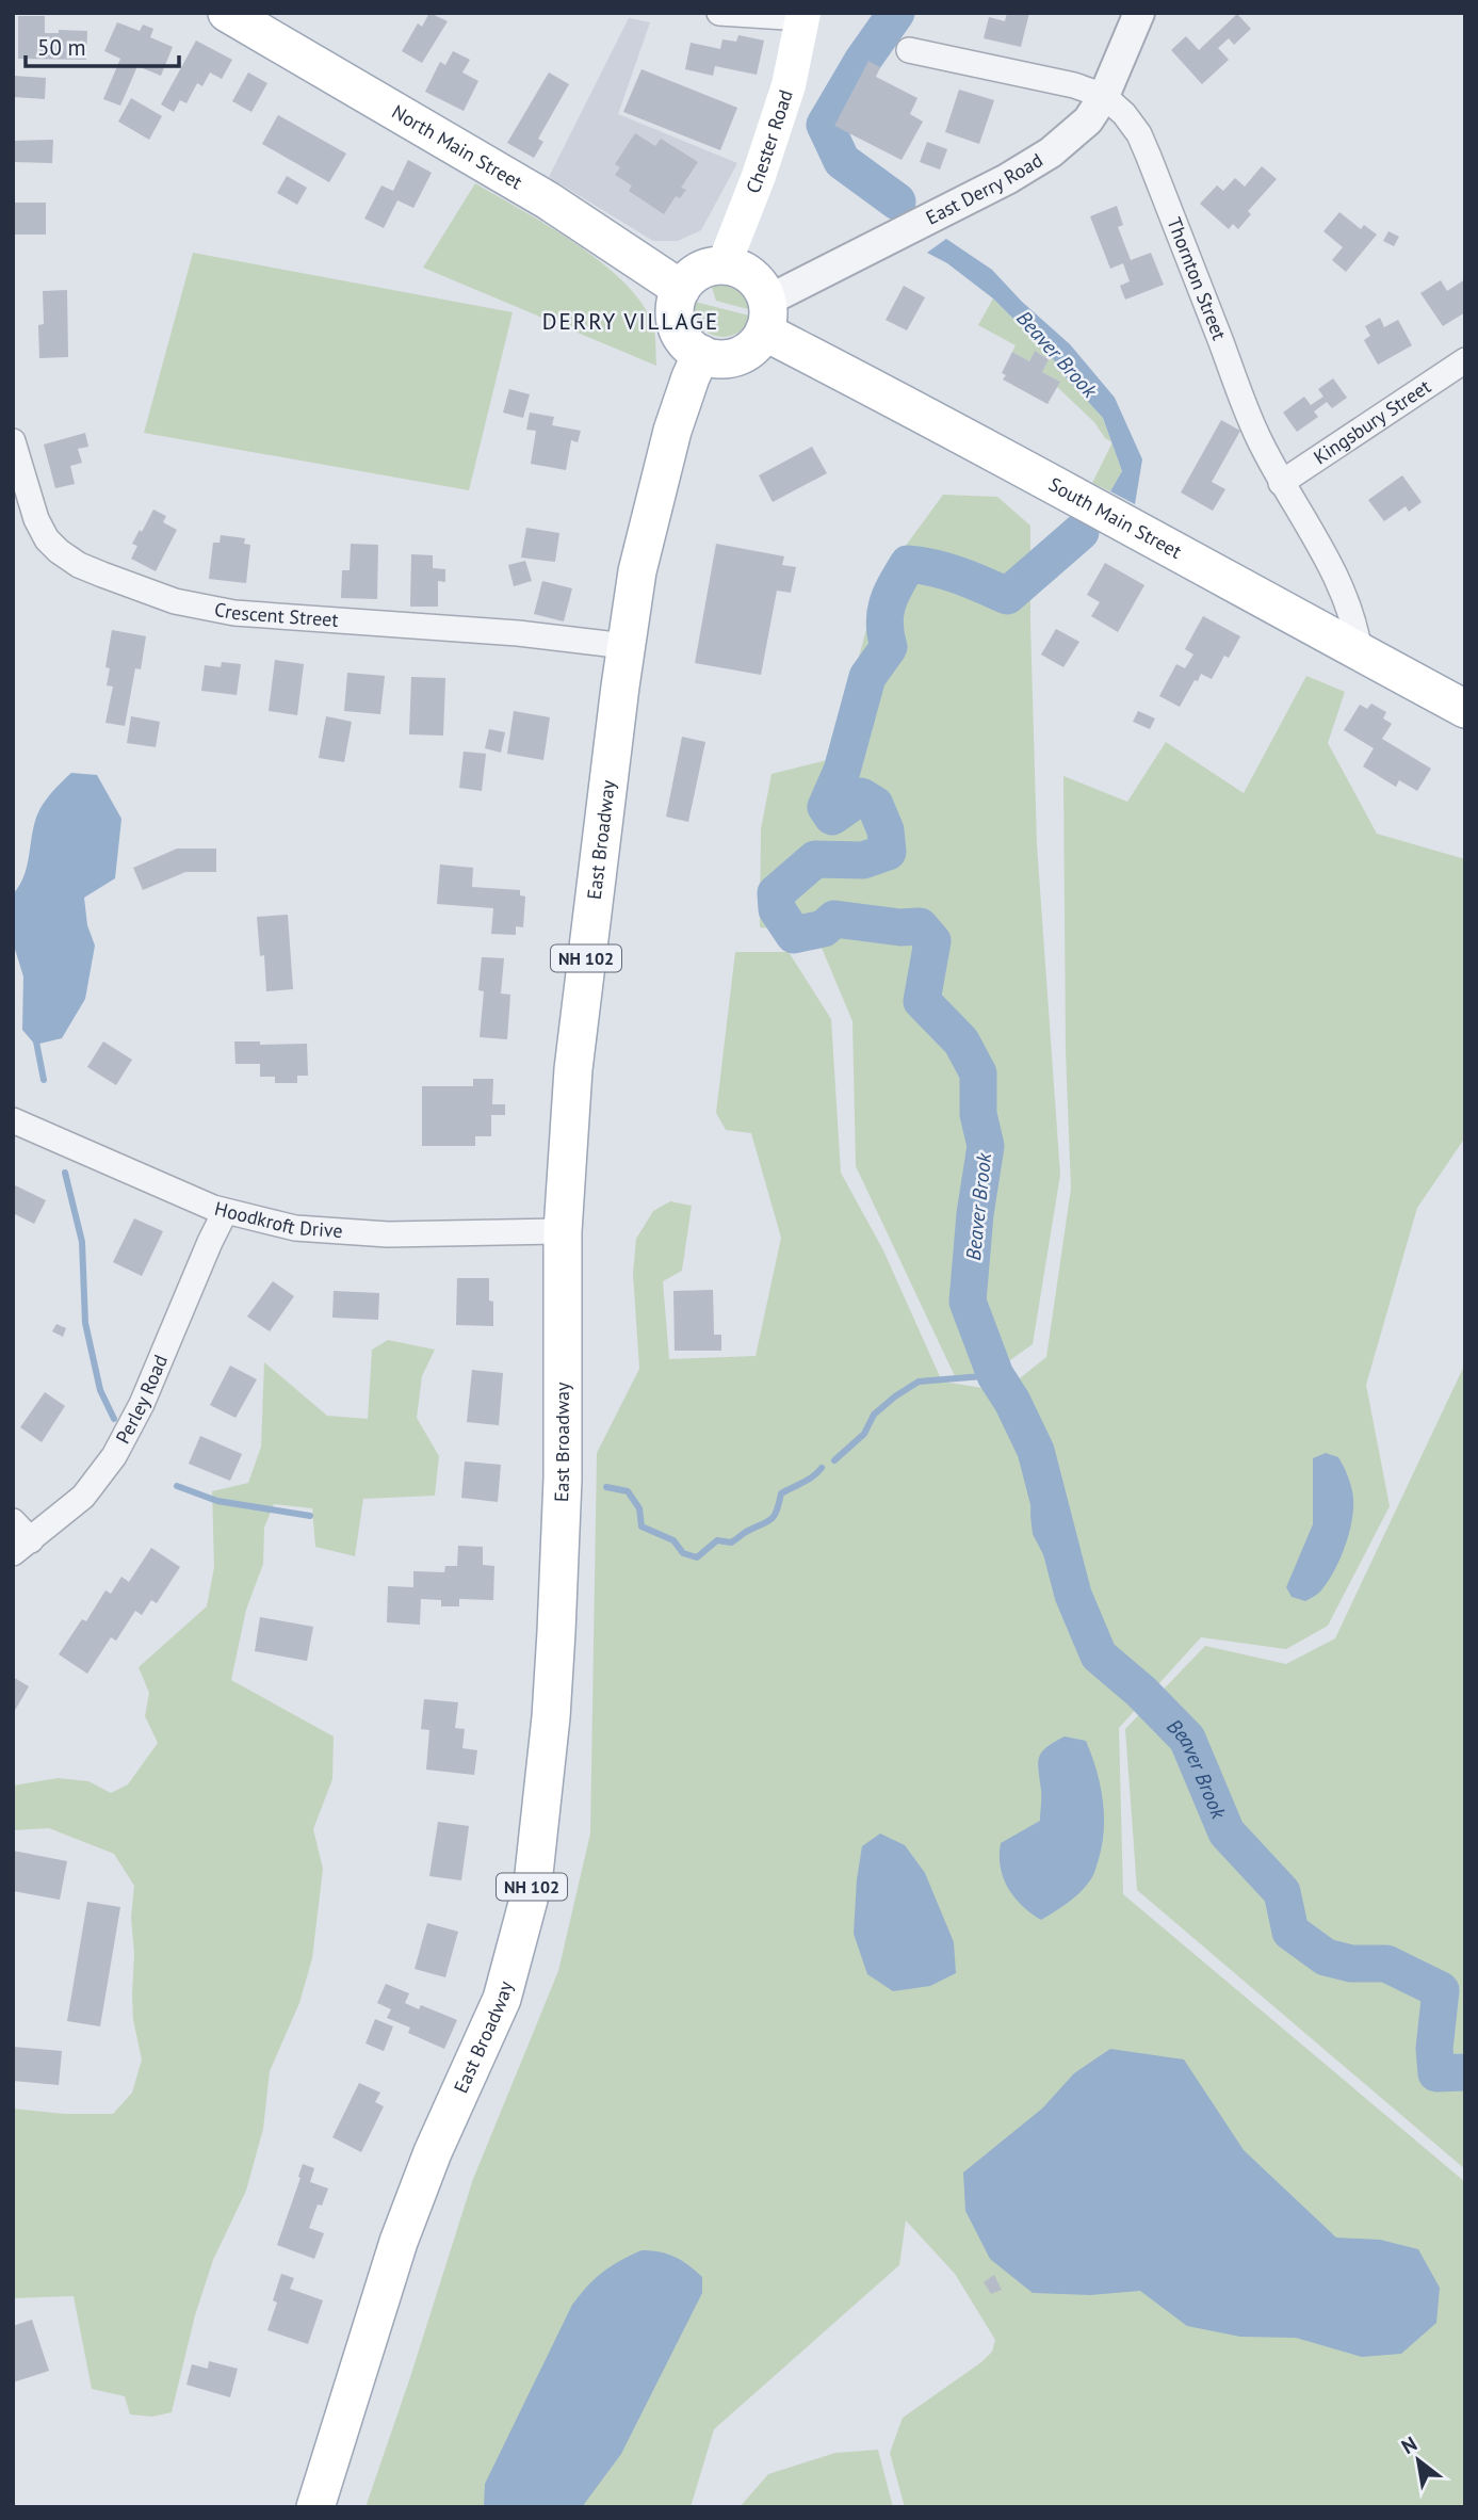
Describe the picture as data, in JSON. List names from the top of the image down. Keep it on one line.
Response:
{"streets":{"main road":["Chester Road","North Main Street","South Main Street","East Broadway","NH 102"],"street":["East Derry Road","Thornton Street","Kingsbury Street","Crescent Street","Hoodkroft Drive","Perley Road"]},"crossings":[["Chester Road","North Main Street"],["Chester Road","East Derry Road"],["Chester Road","South Main Street"],["Chester Road","East Broadway"],["North Main Street","East Derry Road"],["North Main Street","South Main Street"],["North Main Street","East Broadway"],["East Derry Road","Thornton Street"],["East Derry Road","South Main Street"],["East Derry Road","East Broadway"],["Thornton Street","Kingsbury Street"],["Thornton Street","South Main Street"],["South Main Street","East Broadway"],["Crescent Street","East Broadway"],["East Broadway","Hoodkroft Drive"],["Hoodkroft Drive","Perley Road"]],"districts":["DERRY VILLAGE"],"water":["Beaver Brook"],"scale_bar":"50 m","north":"top left"}
